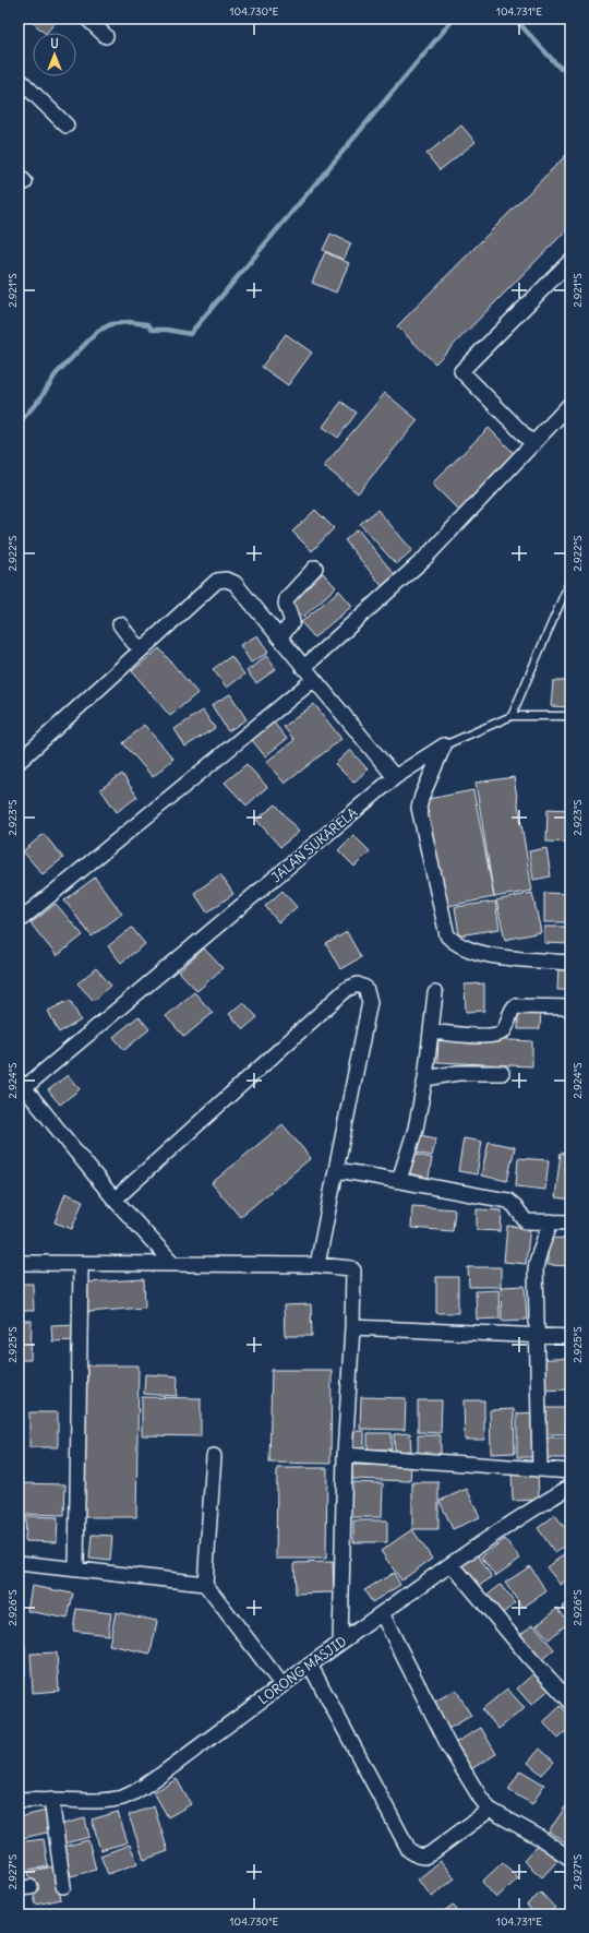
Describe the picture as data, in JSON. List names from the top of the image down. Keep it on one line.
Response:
{"streets":{"street":["JALAN SUKARELA","LORONG MASJID"]},"north":"top","coordinates":["104.730°E","104.731°E","2.921°S","2.922°S","2.923°S","2.924°S","2.925°S","2.926°S","2.927°S"]}
